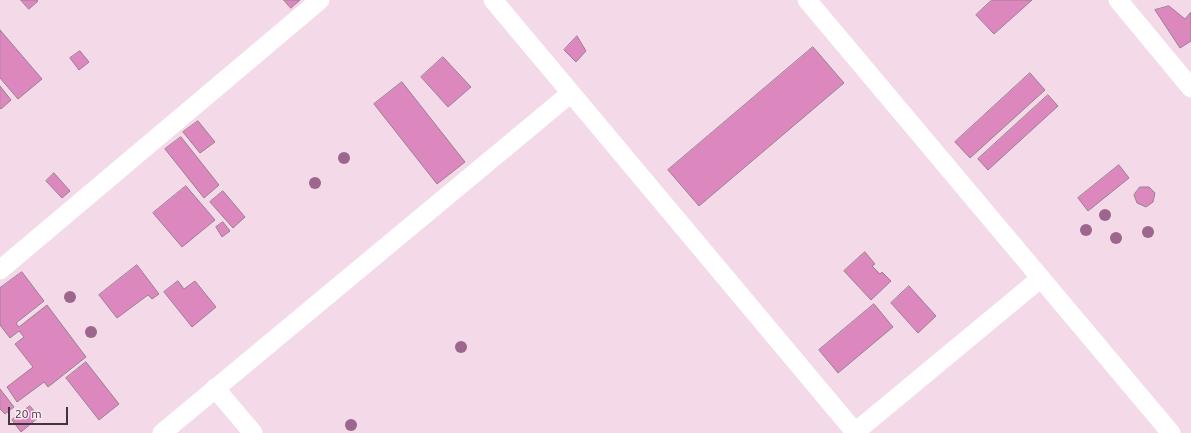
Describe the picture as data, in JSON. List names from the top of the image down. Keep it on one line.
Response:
{"scale_bar":"20 m"}
